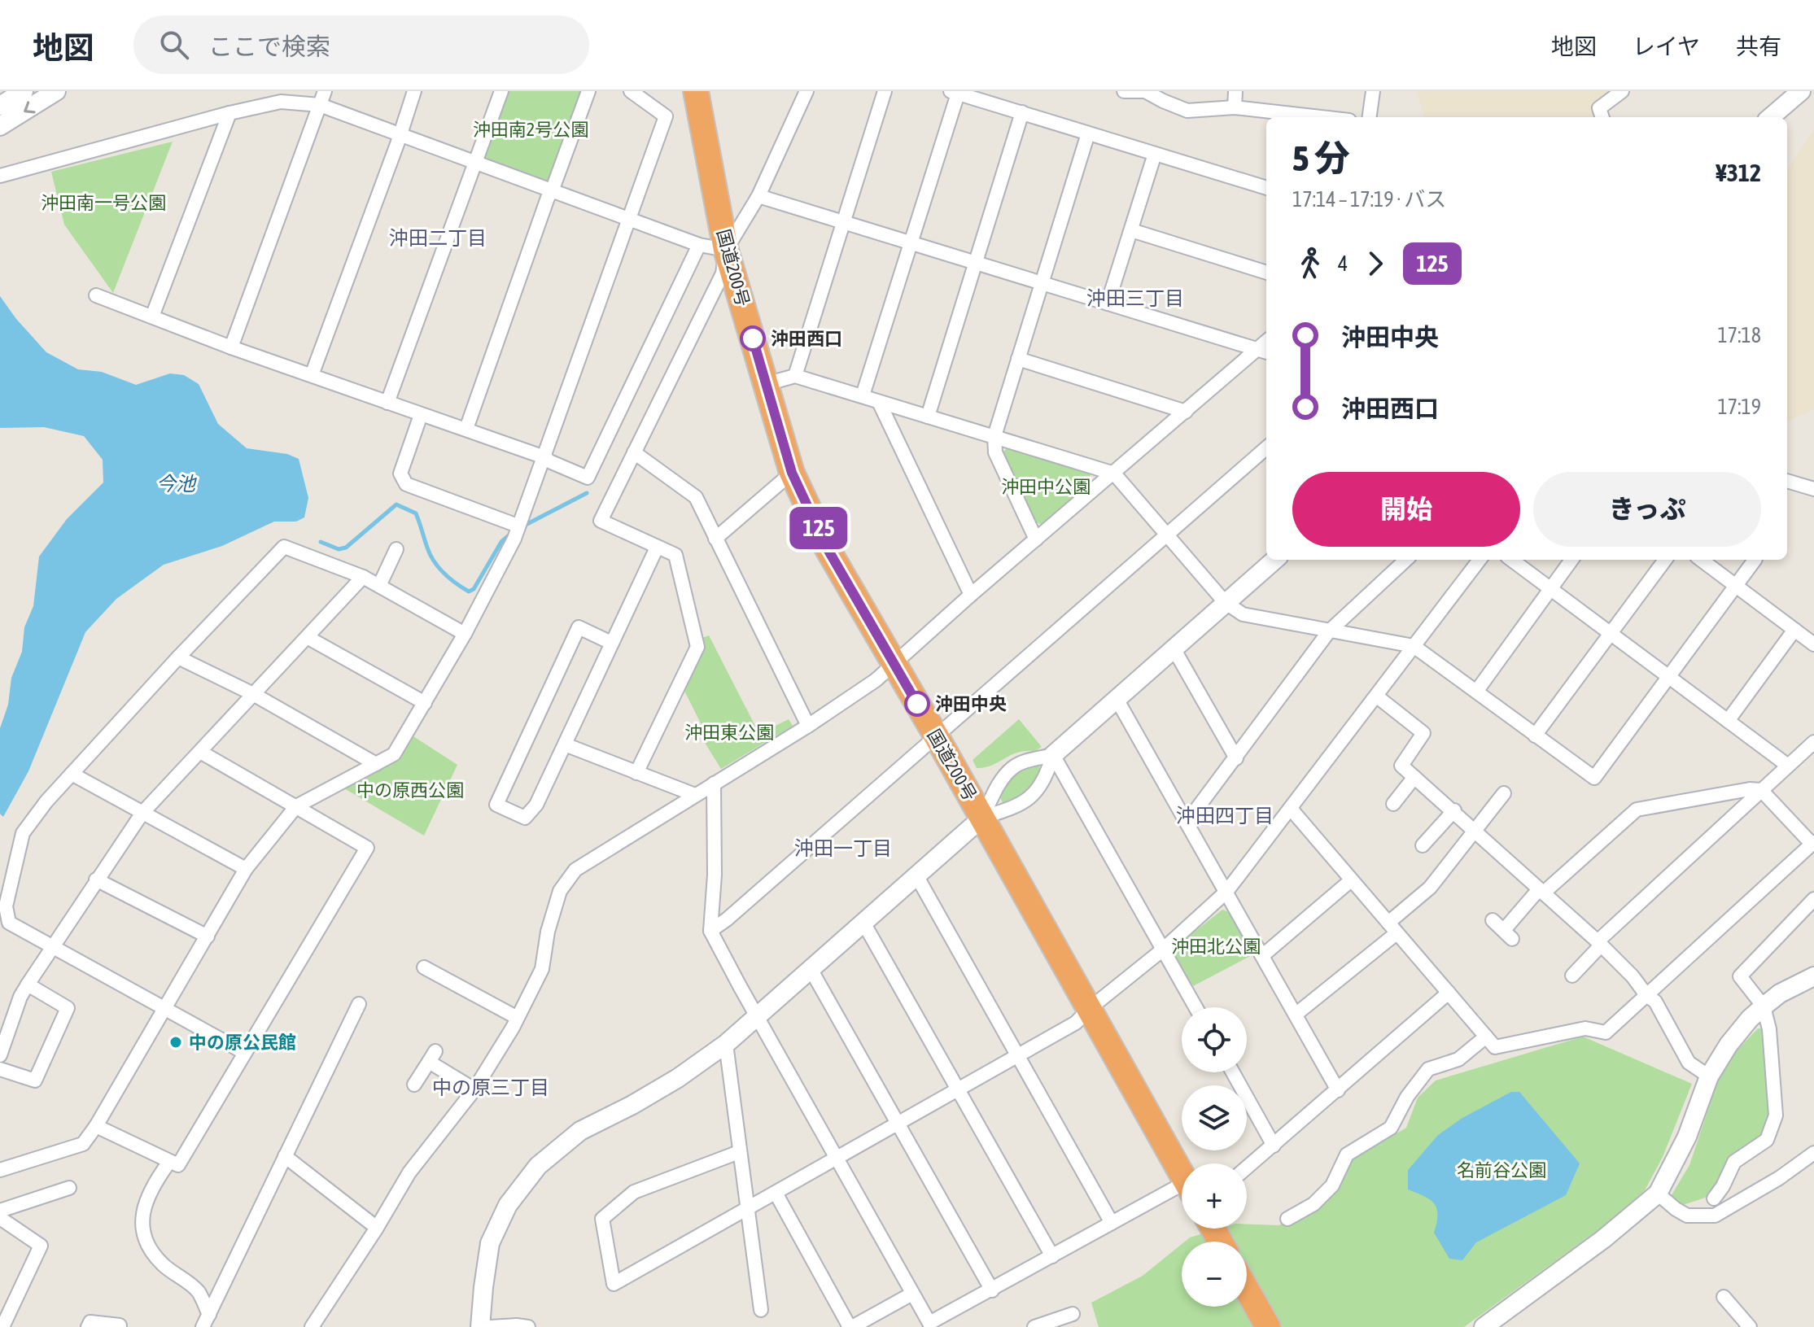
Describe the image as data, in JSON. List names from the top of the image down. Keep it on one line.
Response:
{"streets":{"highway":["国道200号"]},"districts":["沖田二丁目","沖田三丁目","沖田四丁目","沖田一丁目","中の原三丁目"],"water":["今池"],"parks":["沖田南2号公園","沖田南一号公園","沖田中公園","沖田東公園","中の原西公園","沖田北公園","名前谷公園"],"places":["沖田西口","沖田中央","中の原公民館"],"lines":["bus line 125"],"page":{"header":"地図","search":"ここで検索","nav":["地図","レイヤ","共有"],"on_map":"125","heading":["5 分","17:14 – 17:19 · バス","¥312"],"legs":["4","125"],"list":[{"name":"沖田中央","value":"17:18"},{"name":"沖田西口","value":"17:19"}],"buttons":["開始","きっぷ"],"map_buttons":["+","−"]}}
